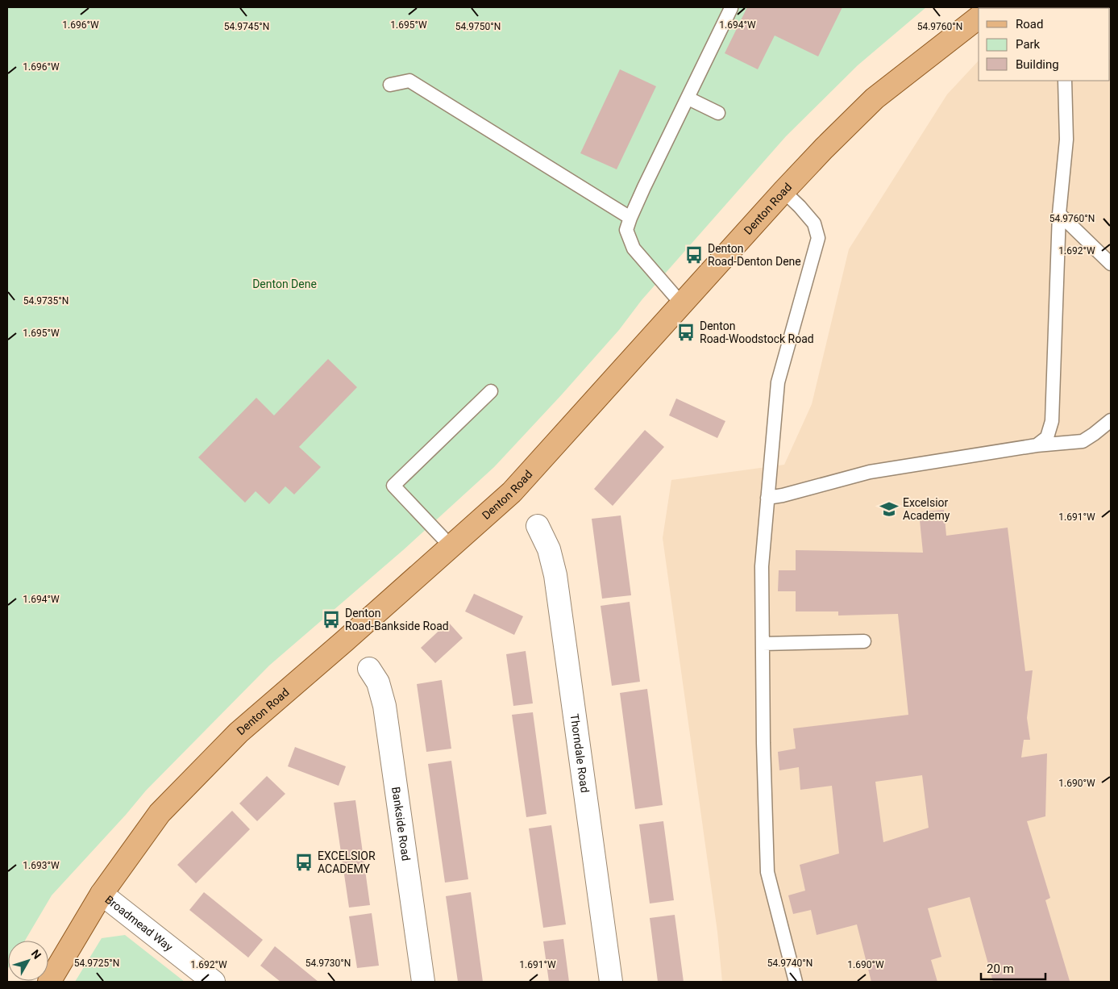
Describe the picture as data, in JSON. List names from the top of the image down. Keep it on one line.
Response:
{"streets":{"main road":["Denton Road"],"street":["Thorndale Road","Bankside Road","Broadmead Way"]},"crossings":[["Denton Road","Broadmead Way"]],"parks":["Denton Dene"],"places":{"bus stop":["Denton Road-Denton Dene","Denton Road-Woodstock Road","Denton Road-Bankside Road","EXCELSIOR ACADEMY"],"school or university":["Excelsior Academy"]},"legend":["Road","Park","Building"],"scale_bar":"20 m","north":"top right","coordinates":["1.696°W","1.695°W","1.694°W","54.9745°N","54.9750°N","54.9760°N","1.692°W","54.9735°N","1.691°W","1.690°W","1.693°W","54.9725°N","54.9730°N","54.9740°N"]}
